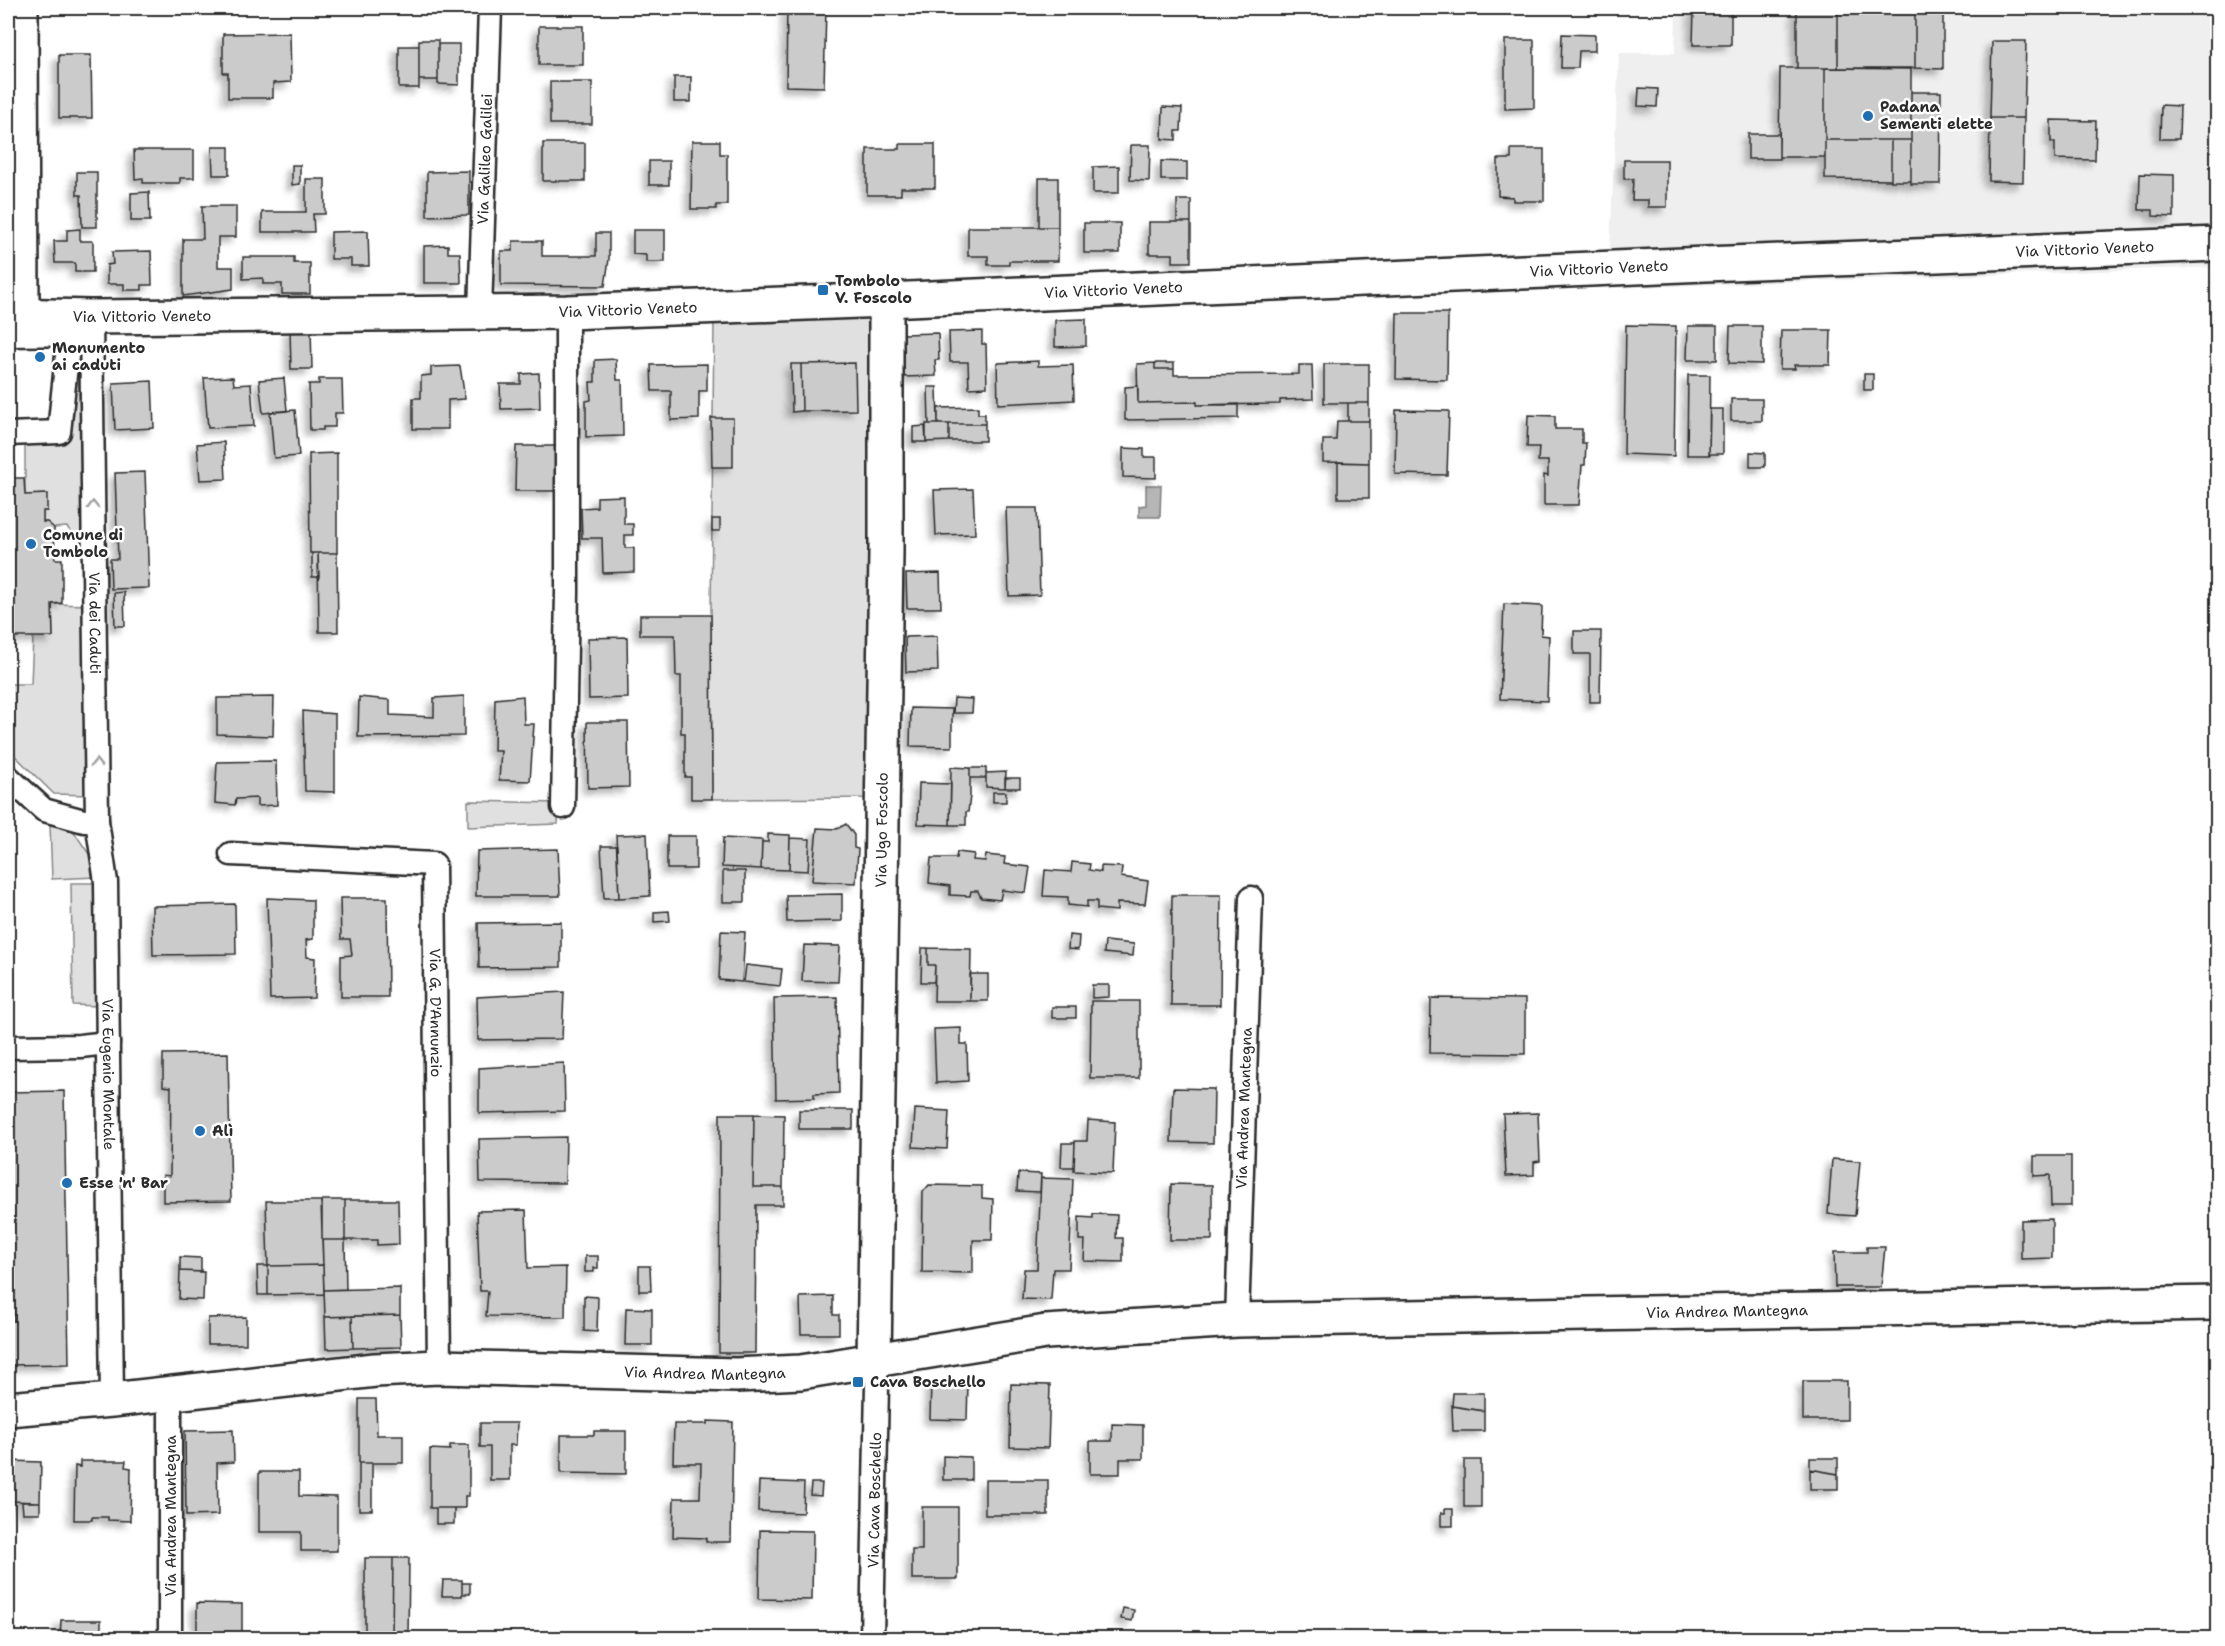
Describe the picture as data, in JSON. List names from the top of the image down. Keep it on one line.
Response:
{"streets":{"main road":["Via Vittorio Veneto","Via Ugo Foscolo","Via Andrea Mantegna"],"street":["Via Galileo Galilei","Via dei Caduti","Via G. D'Annunzio","Via Eugenio Montale","Via Cava Boschello"]},"crossings":[["Via Galileo Galilei","Via Vittorio Veneto"],["Via Vittorio Veneto","Via dei Caduti"],["Via Vittorio Veneto","Via Ugo Foscolo"],["Via dei Caduti","Via Eugenio Montale"],["Via Ugo Foscolo","Via Andrea Mantegna"],["Via Ugo Foscolo","Via Cava Boschello"],["Via G. D'Annunzio","Via Andrea Mantegna"],["Via Eugenio Montale","Via Andrea Mantegna"],["Via Andrea Mantegna","Via Cava Boschello"]],"one_way":["Via dei Caduti"],"places":{"other":["Padana Sementi elette","Monumento ai caduti","Comune di Tombolo","Alì","Esse 'n' Bar"],"transit":["Tombolo V. Foscolo","Cava Boschello"]}}
